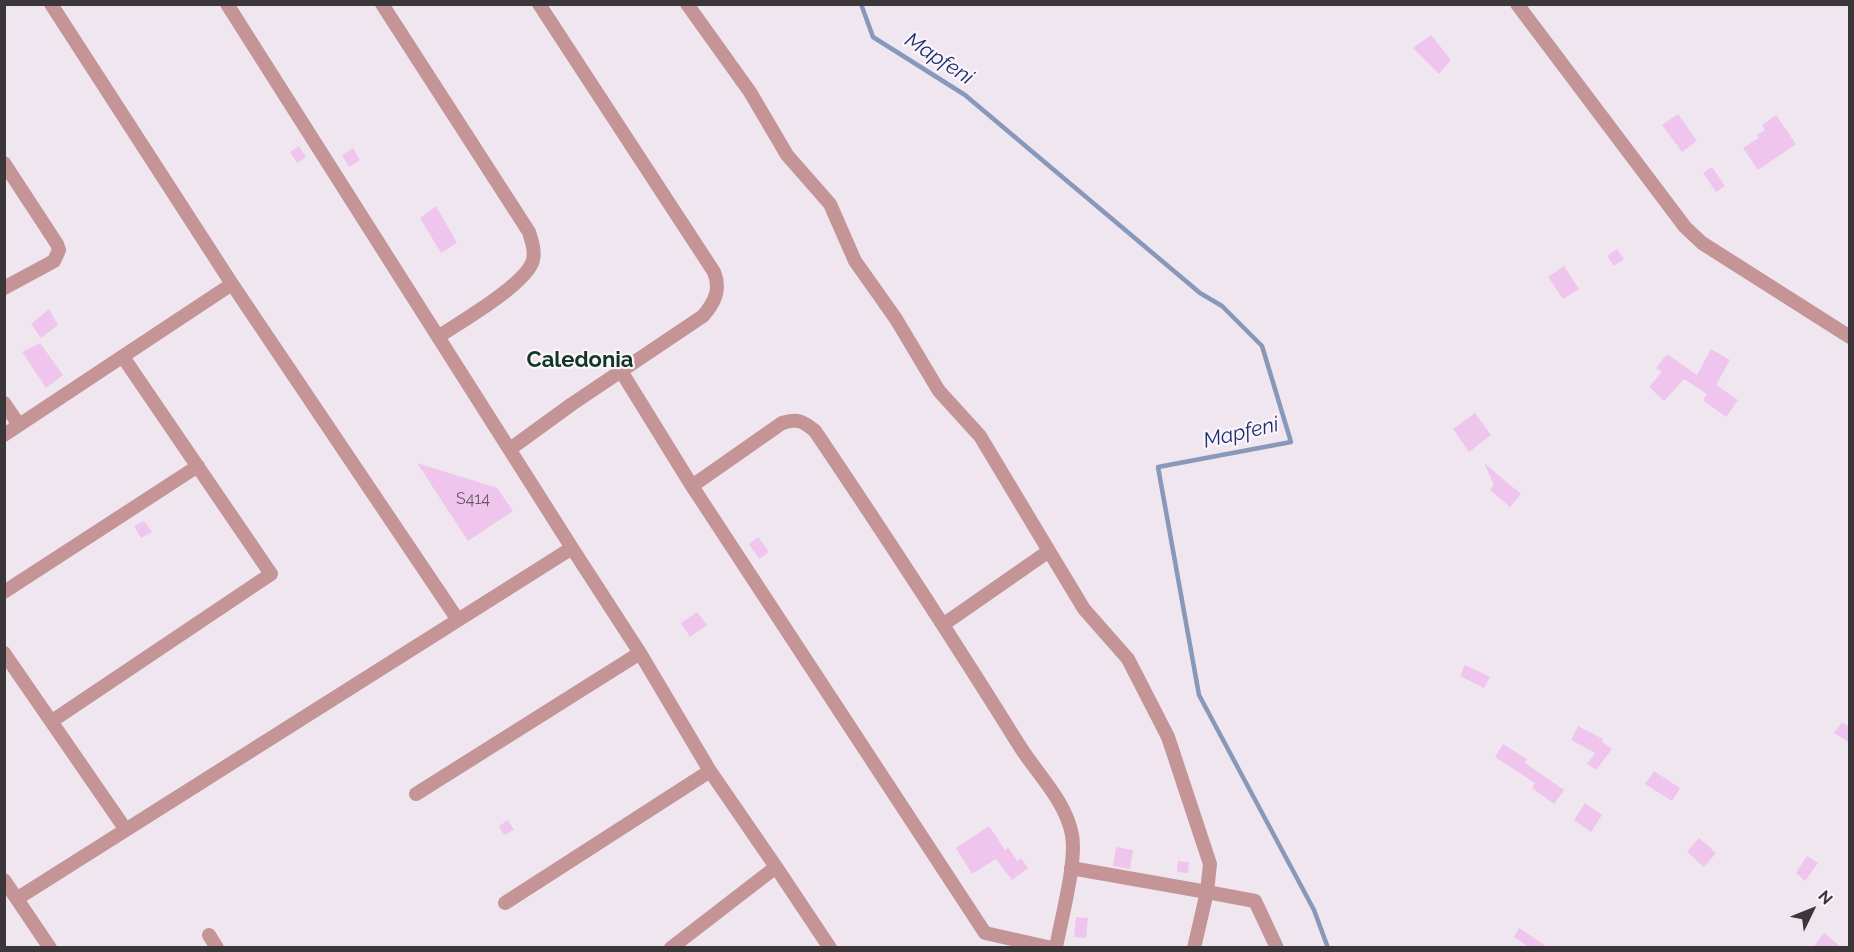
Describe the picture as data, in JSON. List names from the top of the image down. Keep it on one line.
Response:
{"districts":["Caledonia"],"water":["Mapfeni"],"house_numbers":["S414"],"north":"top right"}
